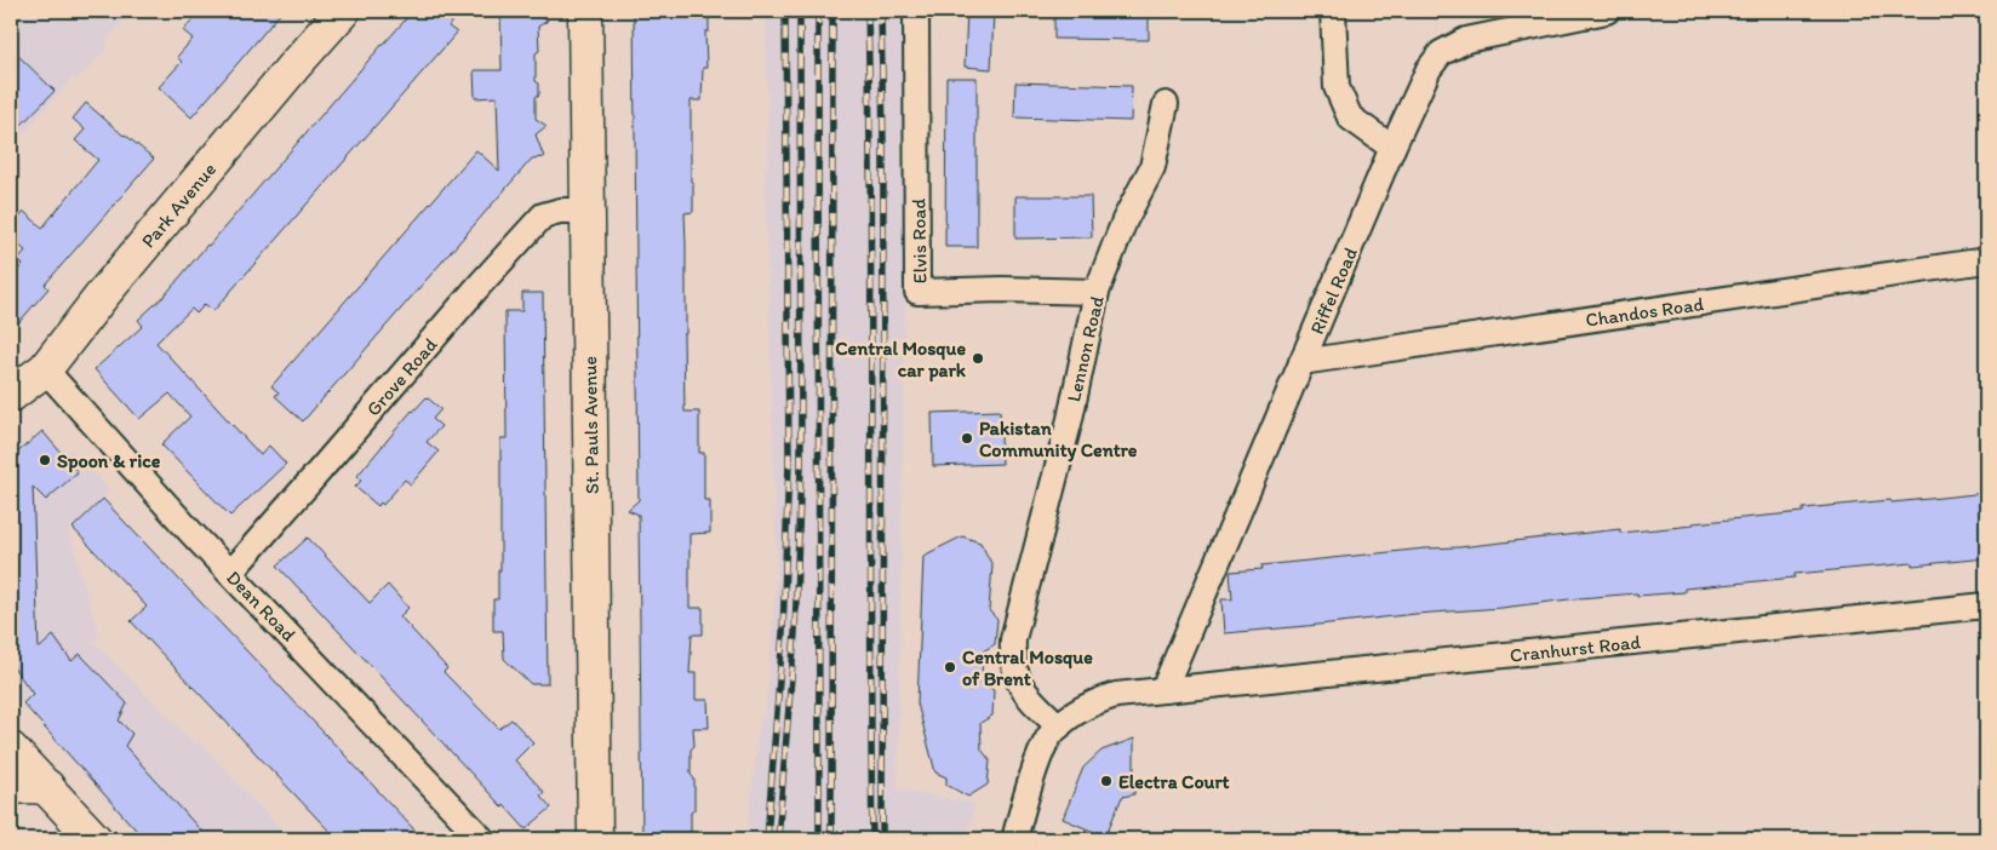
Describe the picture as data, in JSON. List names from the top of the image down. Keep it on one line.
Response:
{"streets":{"street":["Park Avenue","Elvis Road","Riffel Road","Chandos Road","Lennon Road","Grove Road","St. Pauls Avenue","Dean Road","Cranhurst Road"]},"crossings":[["Park Avenue","Dean Road"],["Elvis Road","Lennon Road"],["Riffel Road","Chandos Road"],["Riffel Road","Cranhurst Road"],["Lennon Road","Cranhurst Road"],["Grove Road","St. Pauls Avenue"],["Grove Road","Dean Road"]],"places":["Central Mosque car park","Pakistan Community Centre","Spoon & rice","Central Mosque of Brent","Electra Court"]}
